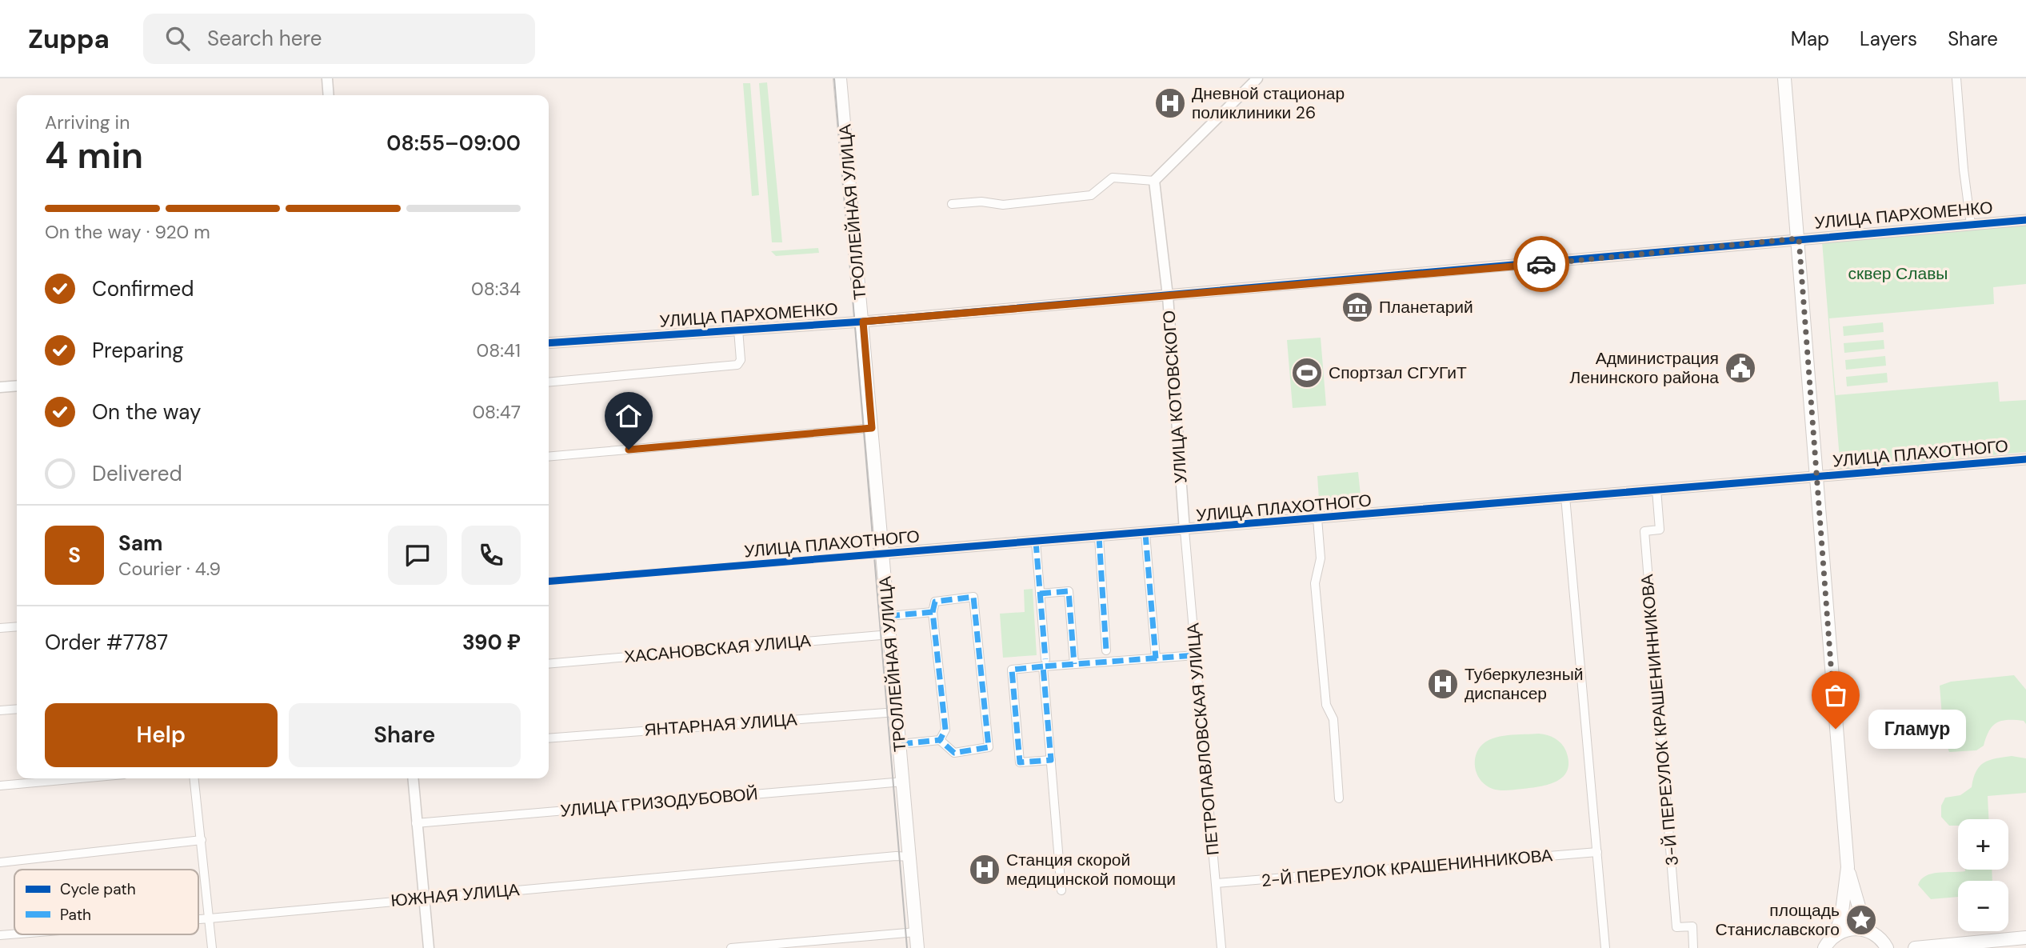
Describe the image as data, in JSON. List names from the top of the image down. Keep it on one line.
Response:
{"streets":{"main road":["ТРОЛЛЕЙНАЯ УЛИЦА"],"street":["УЛИЦА ПАРХОМЕНКО","УЛИЦА КОТОВСКОГО","УЛИЦА ПЛАХОТНОГО","ХАСАНОВСКАЯ УЛИЦА","3-Й ПЕРЕУЛОК КРАШЕНИННИКОВА","ЯНТАРНАЯ УЛИЦА","ПЕТРОПАВЛОВСКАЯ УЛИЦА","УЛИЦА ГРИЗОДУБОВОЙ","2-Й ПЕРЕУЛОК КРАШЕНИННИКОВА","ЮЖНАЯ УЛИЦА"]},"crossings":[["ТРОЛЛЕЙНАЯ УЛИЦА","УЛИЦА ПАРХОМЕНКО"],["ТРОЛЛЕЙНАЯ УЛИЦА","УЛИЦА ПЛАХОТНОГО"],["ТРОЛЛЕЙНАЯ УЛИЦА","ХАСАНОВСКАЯ УЛИЦА"],["ТРОЛЛЕЙНАЯ УЛИЦА","ЯНТАРНАЯ УЛИЦА"],["ТРОЛЛЕЙНАЯ УЛИЦА","УЛИЦА ГРИЗОДУБОВОЙ"],["ТРОЛЛЕЙНАЯ УЛИЦА","ЮЖНАЯ УЛИЦА"],["УЛИЦА ПАРХОМЕНКО","УЛИЦА КОТОВСКОГО"],["УЛИЦА КОТОВСКОГО","УЛИЦА ПЛАХОТНОГО"],["УЛИЦА КОТОВСКОГО","ПЕТРОПАВЛОВСКАЯ УЛИЦА"],["УЛИЦА ПЛАХОТНОГО","3-Й ПЕРЕУЛОК КРАШЕНИННИКОВА"],["УЛИЦА ПЛАХОТНОГО","ПЕТРОПАВЛОВСКАЯ УЛИЦА"],["ПЕТРОПАВЛОВСКАЯ УЛИЦА","2-Й ПЕРЕУЛОК КРАШЕНИННИКОВА"]],"parks":["сквер Славы"],"places":{"hospital":["Дневной стационар поликлиники 26","Туберкулезный диспансер","Станция скорой медицинской помощи"],"museum":["Планетарий"],"public building":["Администрация Ленинского района"],"sports":["Спортзал СГУГиТ"],"other":["Гламур"],"place":["площадь Станиславского"]},"legend":["Cycle path","Path"],"page":{"header":"Zuppa","search":"Search here","nav":["Map","Layers","Share"],"heading":["4 min","Arriving in","08:55–09:00"],"panel":["Sam","Courier · 4.9","Order #7787","390 ₽"],"bar":"On the way · 920 m","list":[["Confirmed","08:34"],["Preparing","08:41"],["On the way","08:47"],"Delivered"],"round":"S","buttons":["Help","Share"],"bubble":"Гламур","map_buttons":["+","−"]}}
